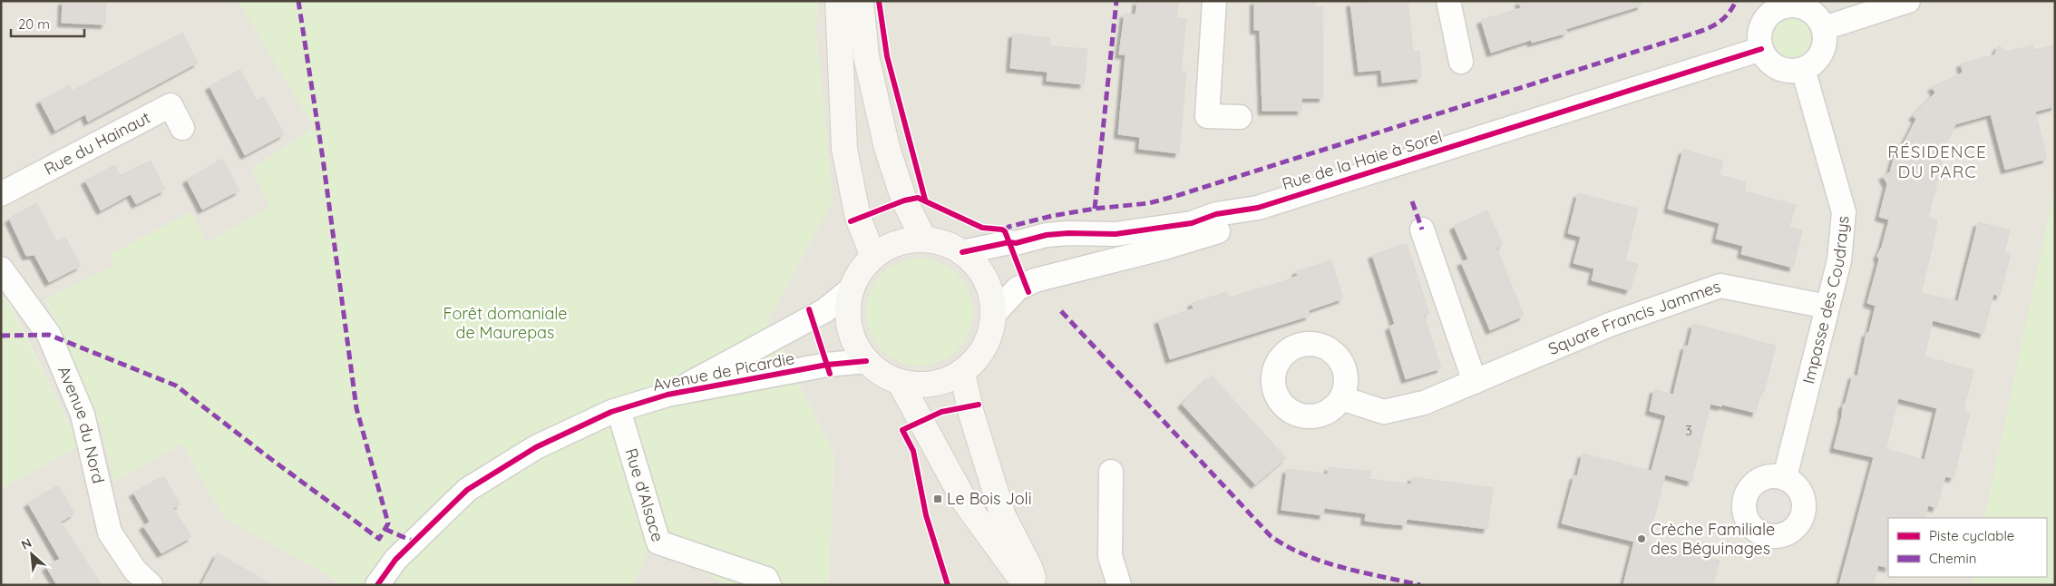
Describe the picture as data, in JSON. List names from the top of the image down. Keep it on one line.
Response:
{"streets":{"street":["Rue du Hainaut","Rue de la Haie à Sorel","Impasse des Coudrays","Square Francis Jammes","Avenue de Picardie","Avenue du Nord","Rue d'Alsace"]},"crossings":[["Rue de la Haie à Sorel","Impasse des Coudrays"],["Rue de la Haie à Sorel","Avenue de Picardie"],["Impasse des Coudrays","Square Francis Jammes"],["Avenue de Picardie","Rue d'Alsace"]],"districts":["RÉSIDENCE DU PARC"],"parks":["Forêt domaniale de Maurepas"],"places":{"transit":["Le Bois Joli"],"other":["Crèche Familiale des Béguinages"]},"house_numbers":["3"],"legend":["Piste cyclable","Chemin"],"scale_bar":"20 m","north":"top left"}
